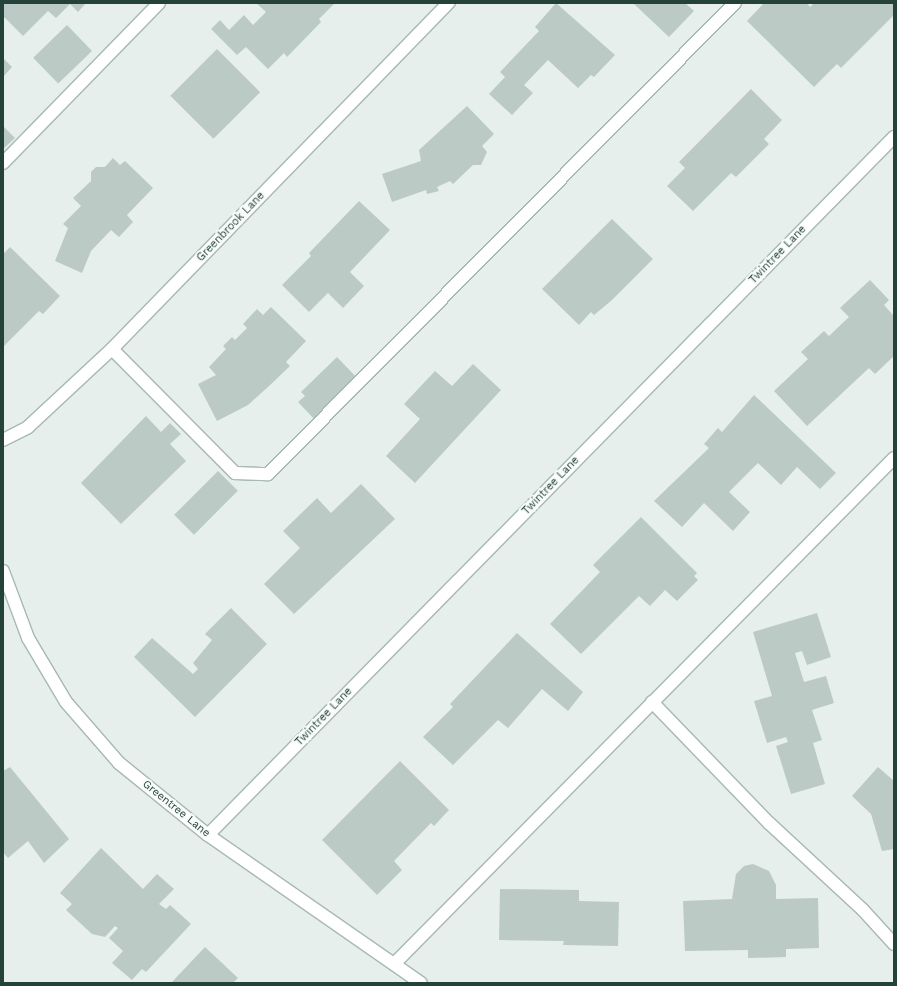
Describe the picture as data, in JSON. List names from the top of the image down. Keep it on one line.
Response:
{"streets":{"street":["Greenbrook Lane","Twintree Lane","Greentree Lane"]},"crossings":[["Twintree Lane","Greentree Lane"]]}
